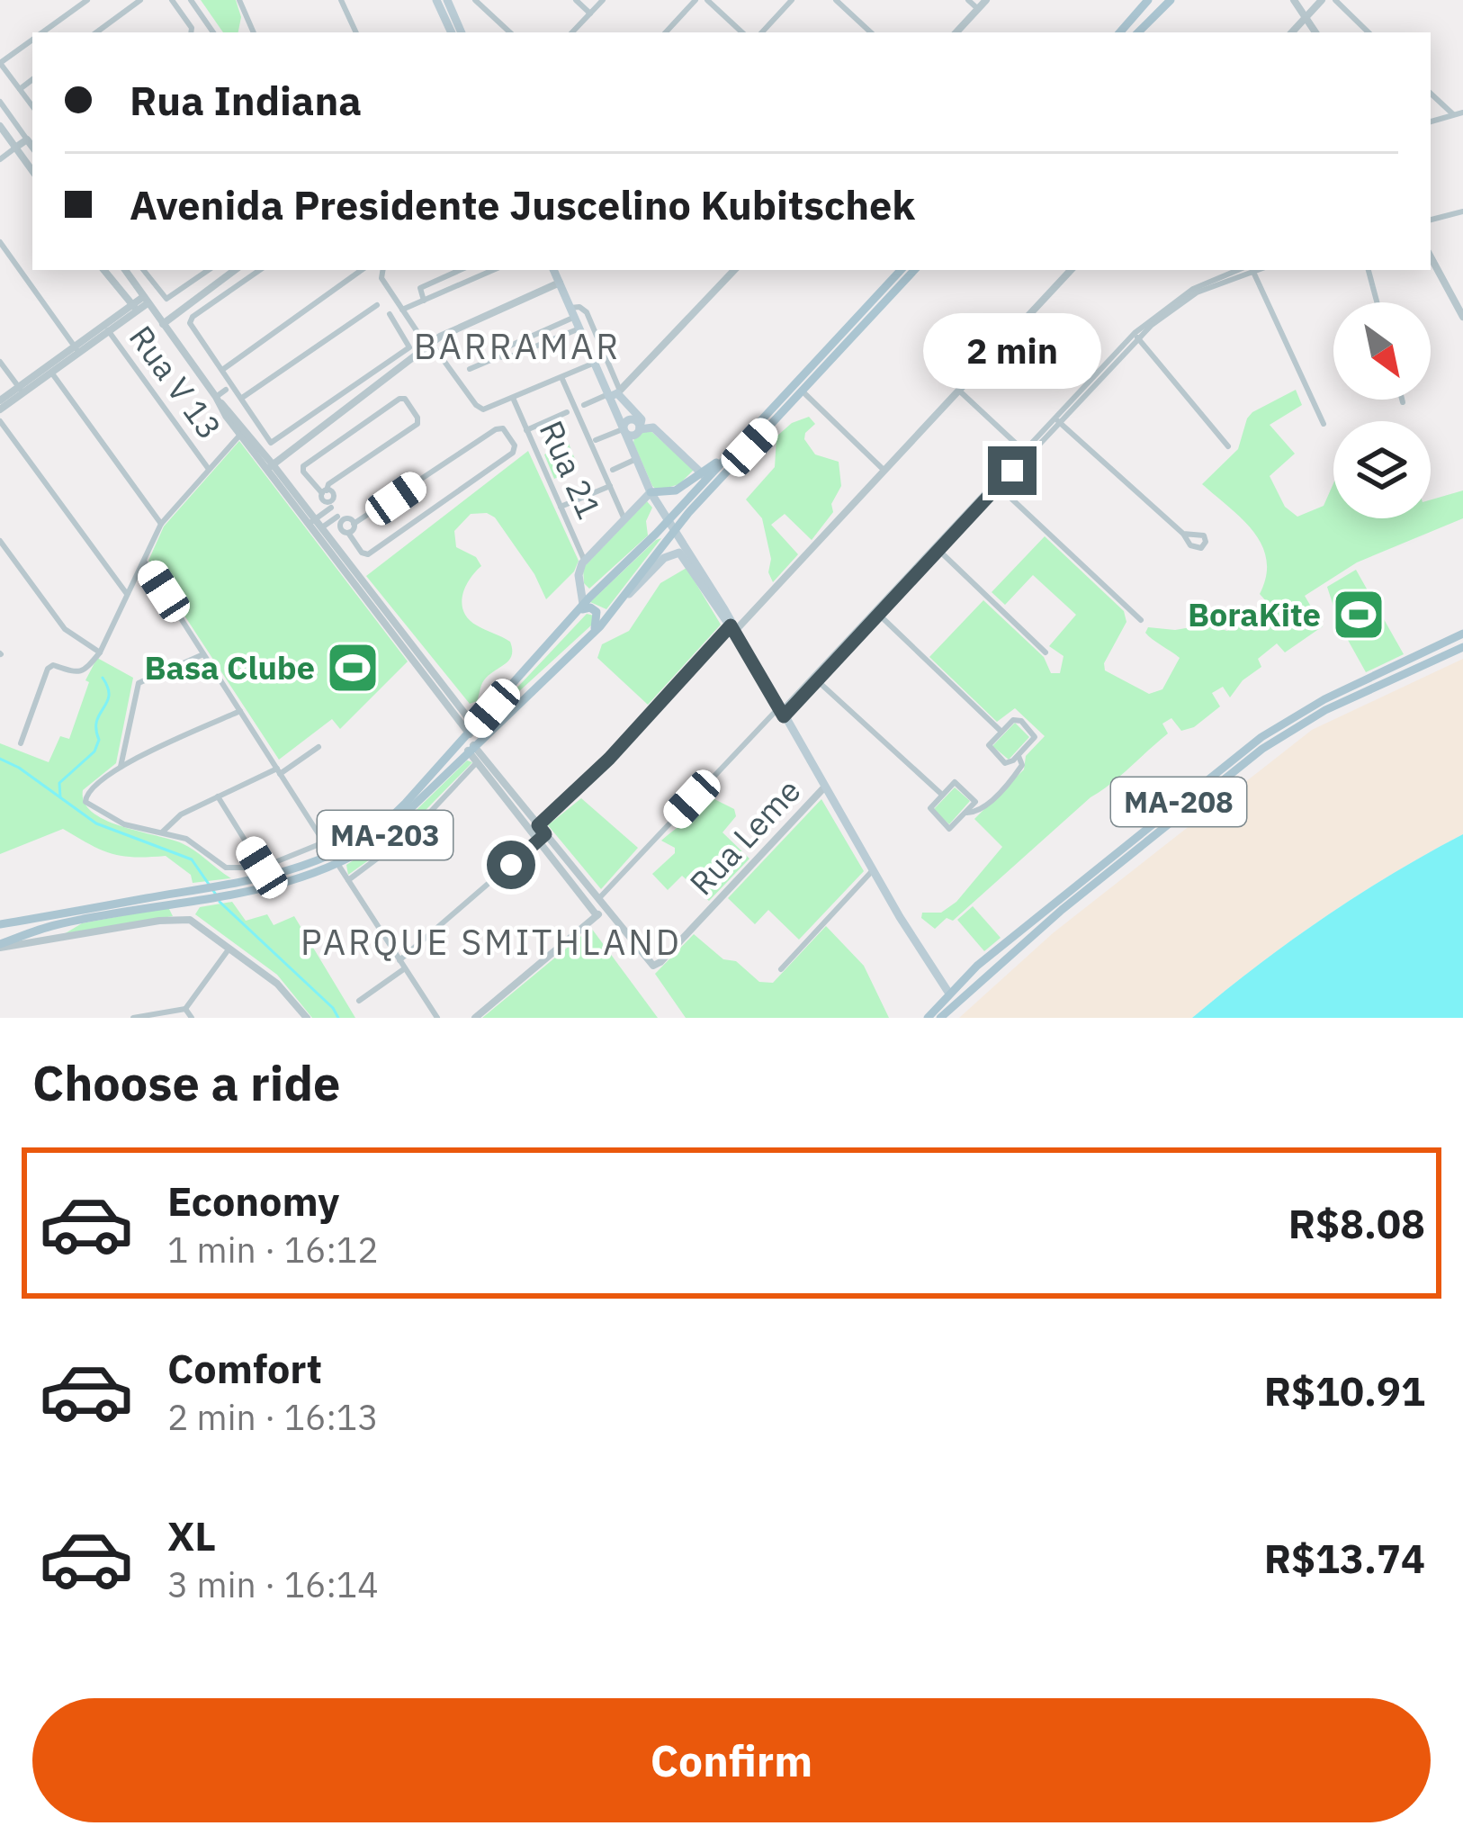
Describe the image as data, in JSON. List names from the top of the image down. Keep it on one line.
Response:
{"streets":{"main road":["MA-208","MA-203"],"street":["Rua V 13","Rua 21","Rua Leme"]},"districts":["BARRAMAR","PARQUE SMITHLAND"],"places":{"sports":["BoraKite","Basa Clube"]},"north":"bottom right","page":{"banner":["Rua Indiana","Avenida Presidente Juscelino Kubitschek"],"bubble":"2 min","heading":"Choose a ride","list":[{"name":"Economy","note":"1 min · 16:12","value":"R$8.08"},{"name":"Comfort","note":"2 min · 16:13","value":"R$10.91"},{"name":"XL","note":"3 min · 16:14","value":"R$13.74"}],"buttons":"Confirm"}}
